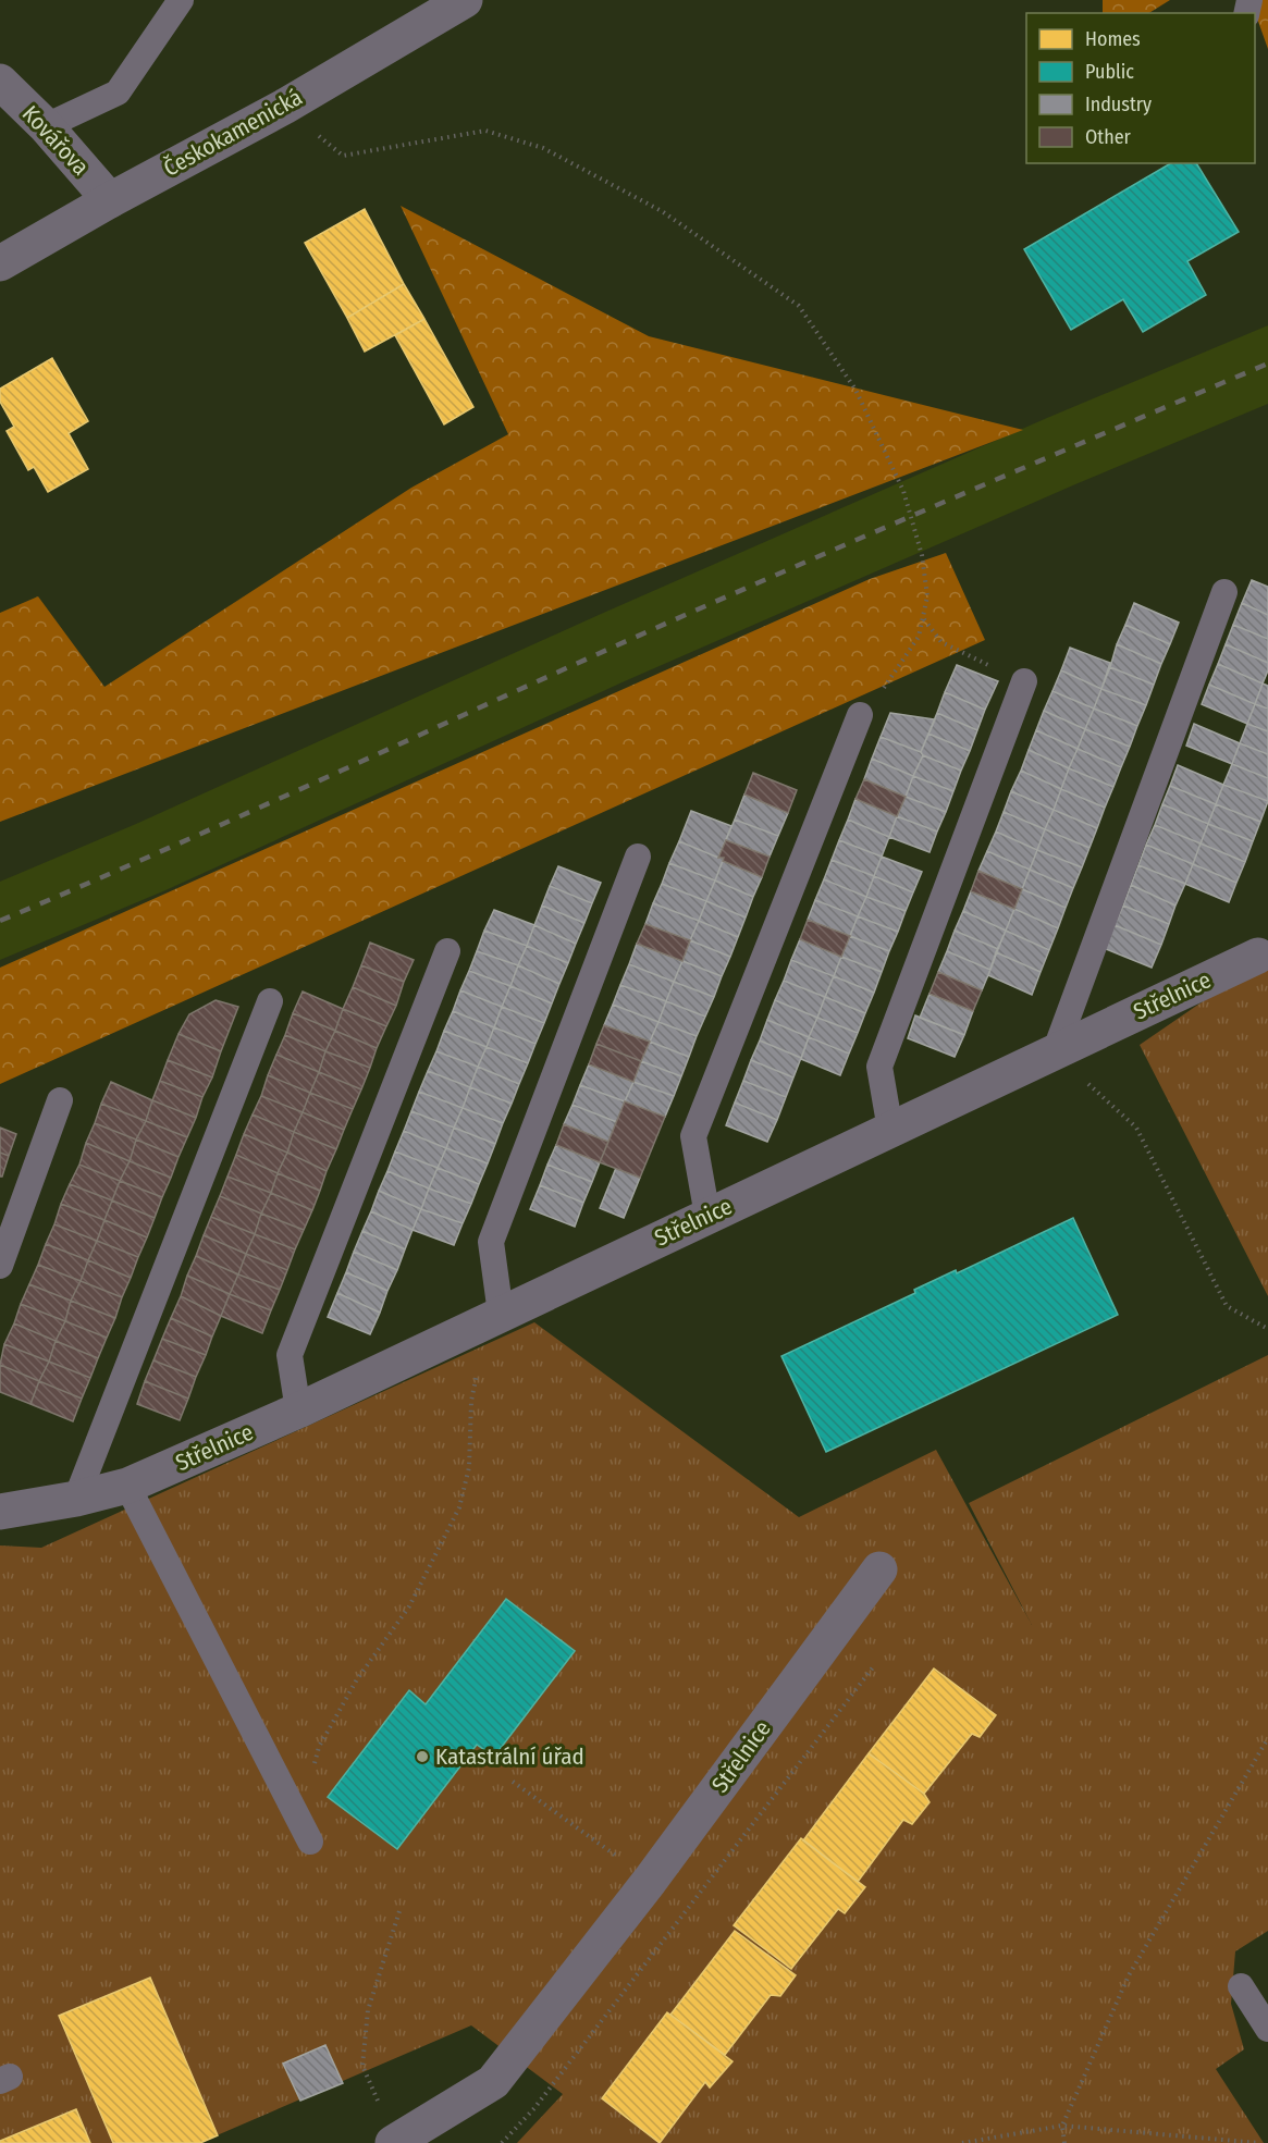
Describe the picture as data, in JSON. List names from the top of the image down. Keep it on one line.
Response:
{"streets":{"street":["Českokamenická","Kovářova","Střelnice"]},"crossings":[["Českokamenická","Kovářova"]],"places":["Katastrální úřad"],"legend":["Homes","Public","Industry","Other"]}
